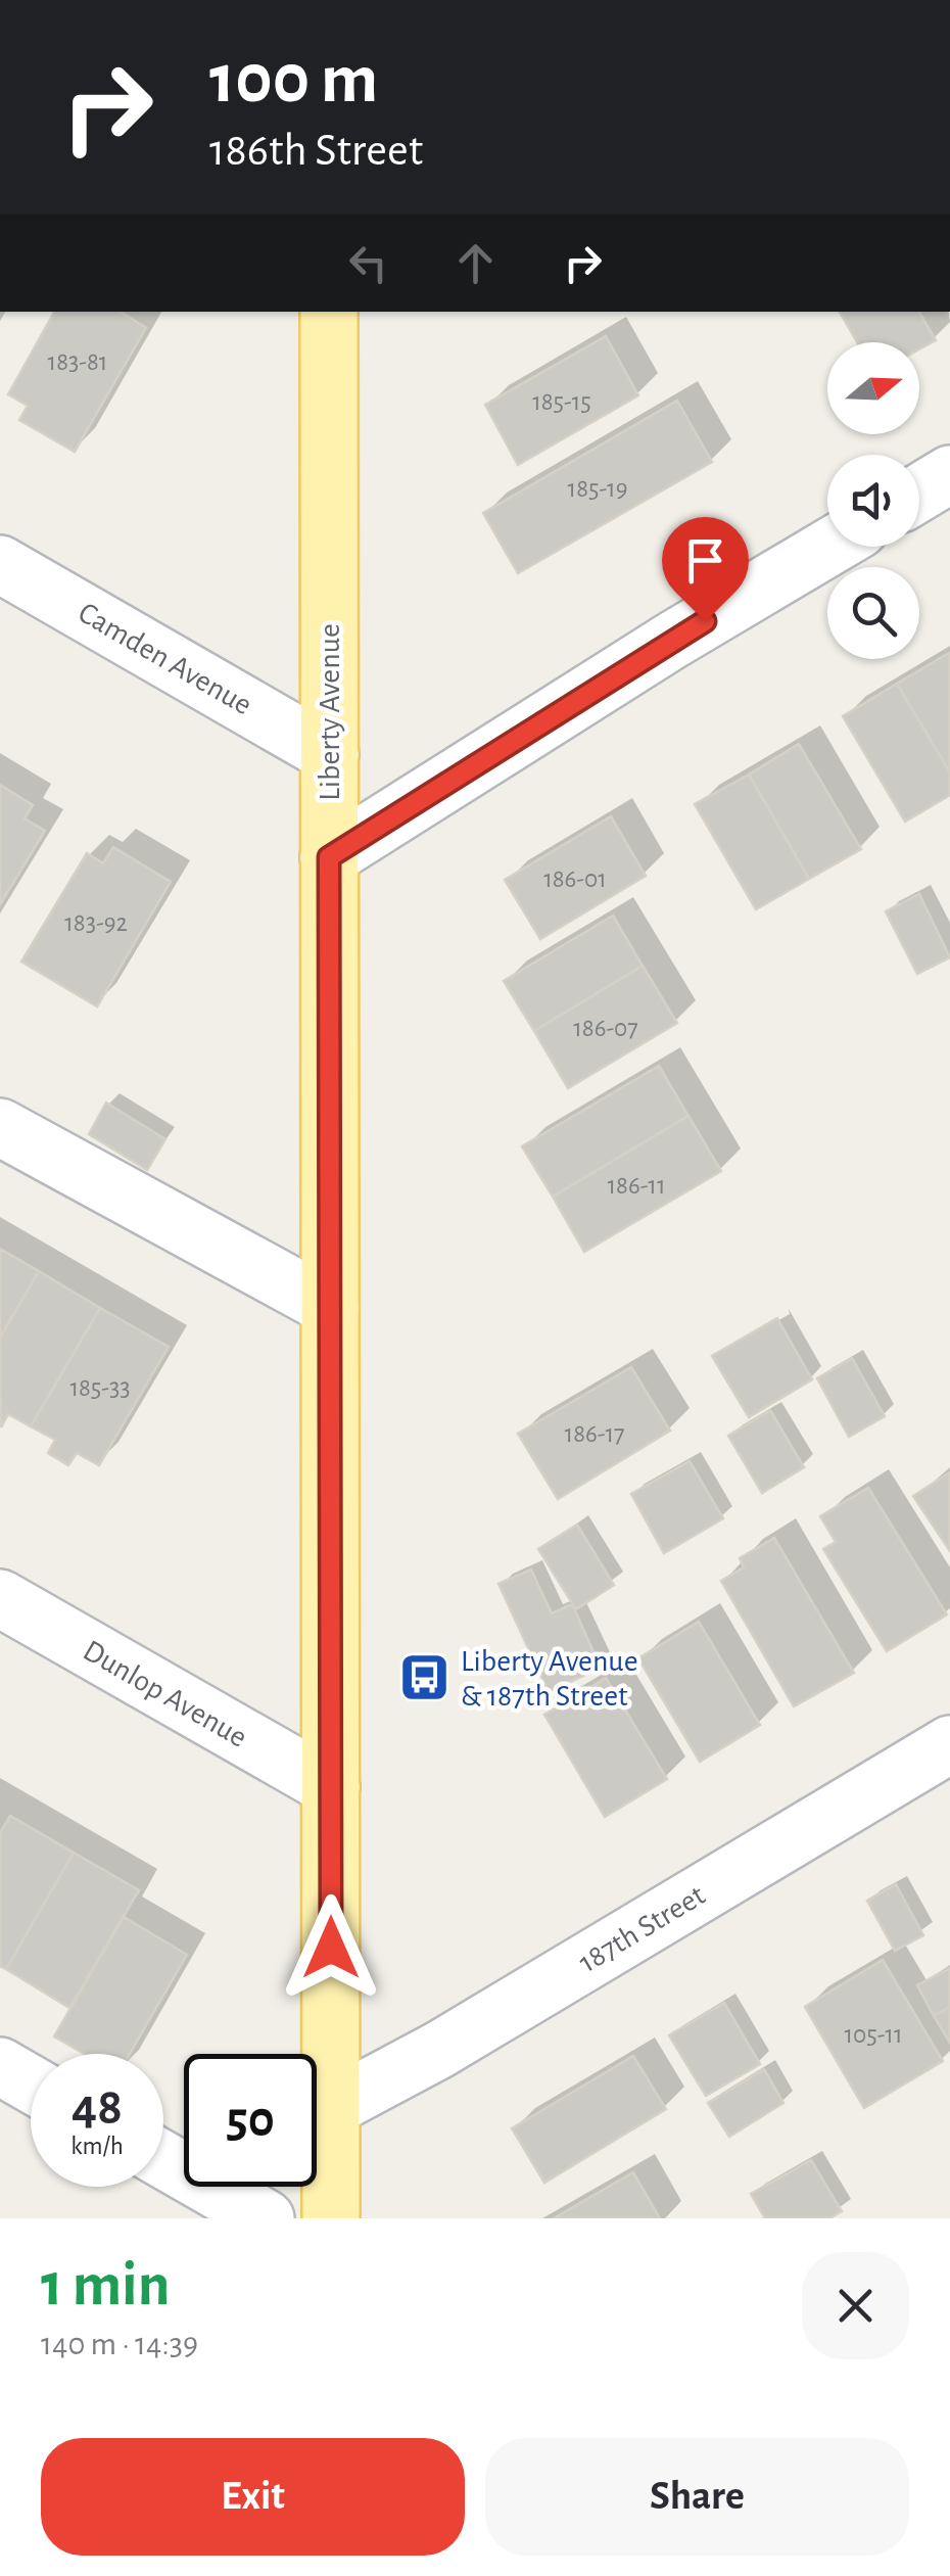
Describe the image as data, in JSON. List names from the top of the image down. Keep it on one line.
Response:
{"streets":{"main road":["Liberty Avenue"],"street":["Camden Avenue","Dunlop Avenue","187th Street"]},"crossings":[["Camden Avenue","Liberty Avenue"],["Liberty Avenue","Dunlop Avenue"],["Liberty Avenue","187th Street"]],"places":{"bus stop":["Liberty Avenue & 187th Street"]},"house_numbers":["183-81","185-15","185-19","186-01","183-92","186-07","186-11","185-33","186-17","105-11"],"north":"right","page":{"turn":["100 m","186th Street"],"speed":"48 km/h","limit":"50","heading":["1 min","140 m · 14:39"],"buttons":["Exit","Share"]}}
